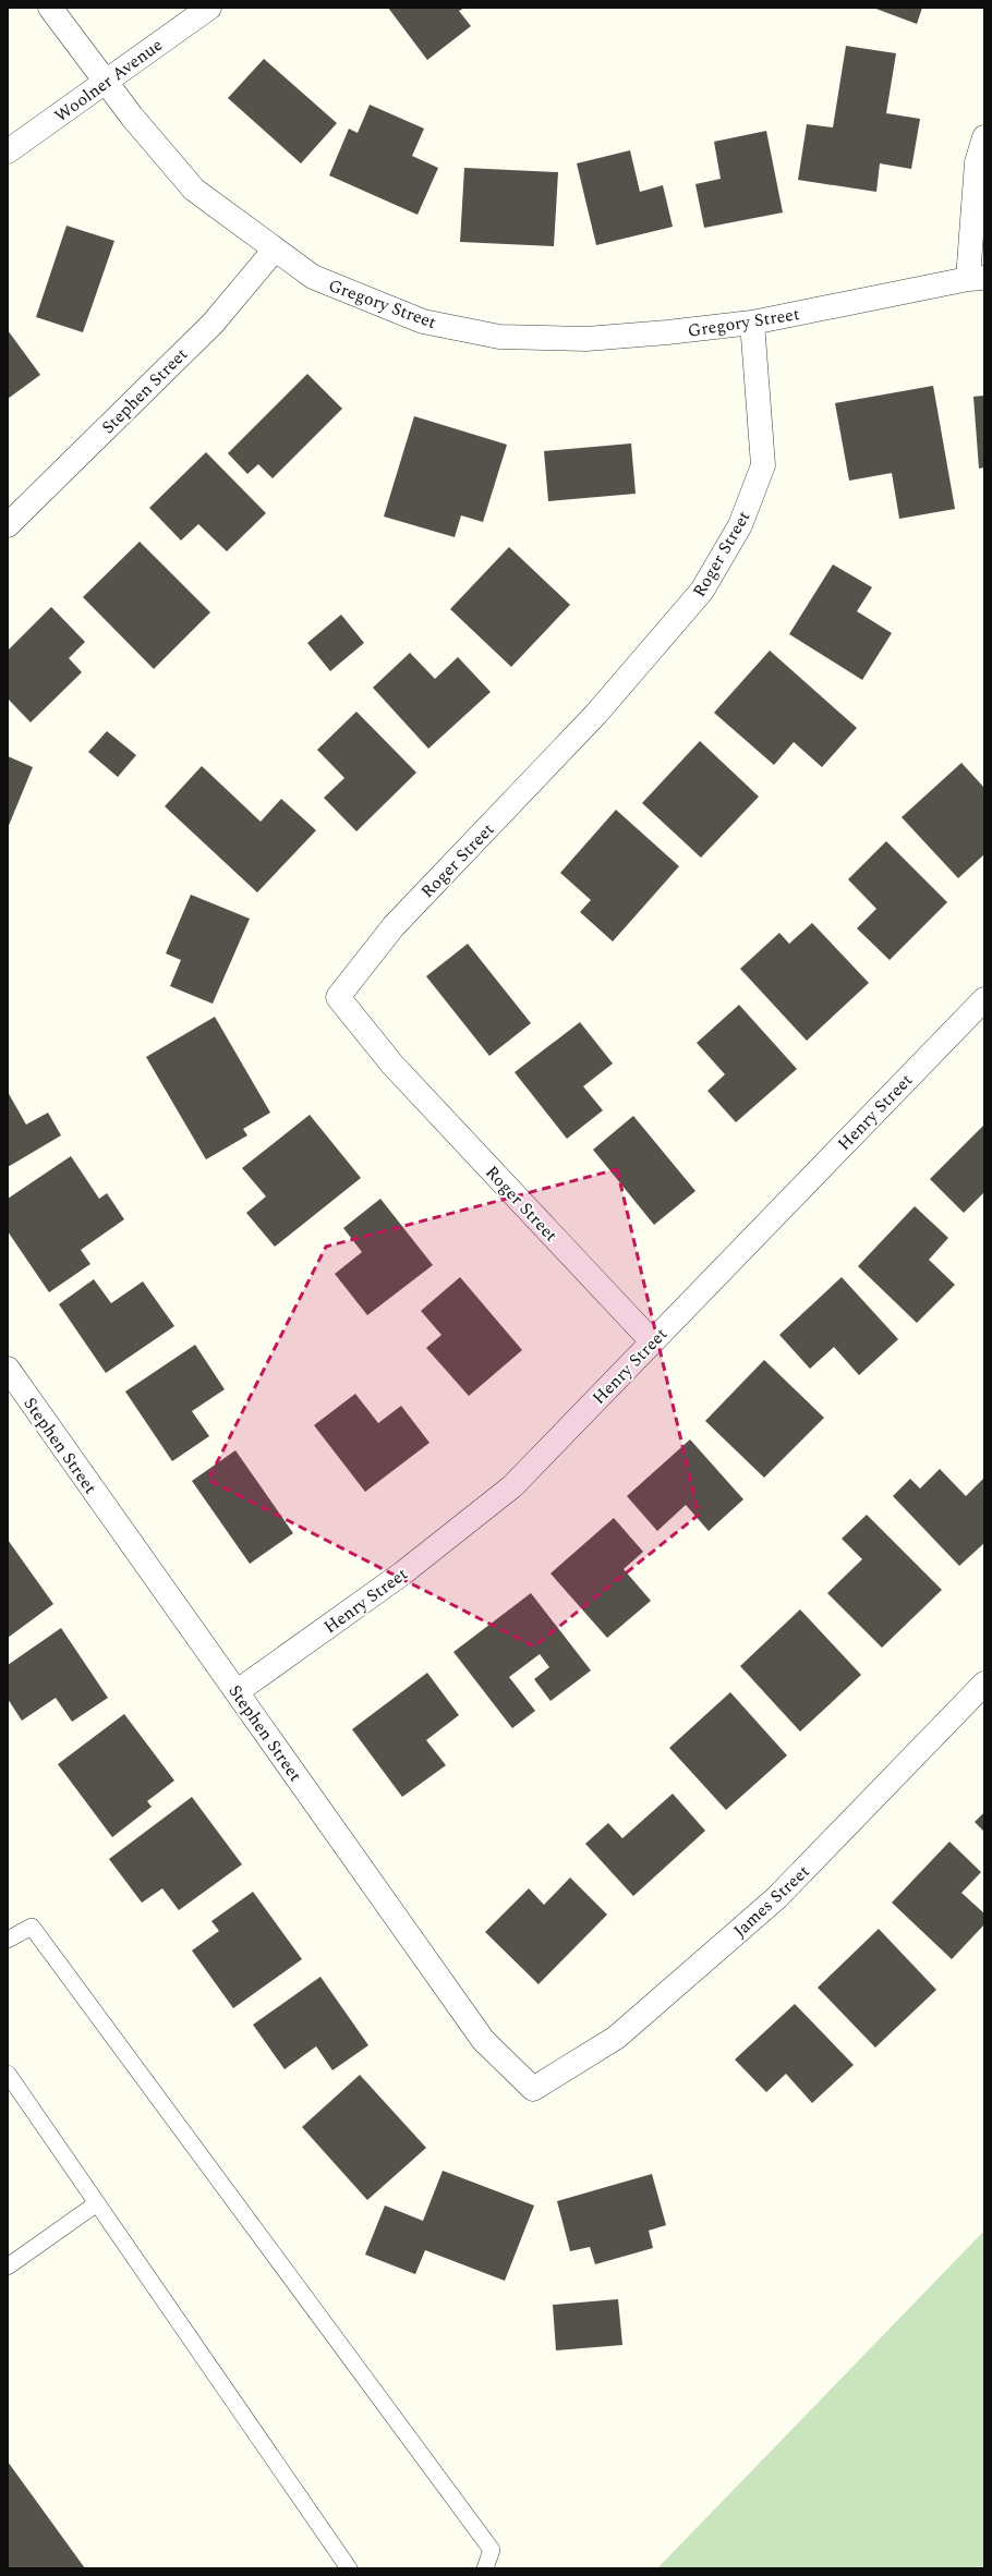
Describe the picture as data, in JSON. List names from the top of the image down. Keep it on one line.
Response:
{"streets":{"street":["Woolner Avenue","Gregory Street","Stephen Street","Roger Street","Henry Street","James Street"]},"crossings":[["Woolner Avenue","Gregory Street"],["Gregory Street","Stephen Street"],["Gregory Street","Roger Street"],["Stephen Street","Henry Street"],["Stephen Street","James Street"],["Roger Street","Henry Street"]]}
